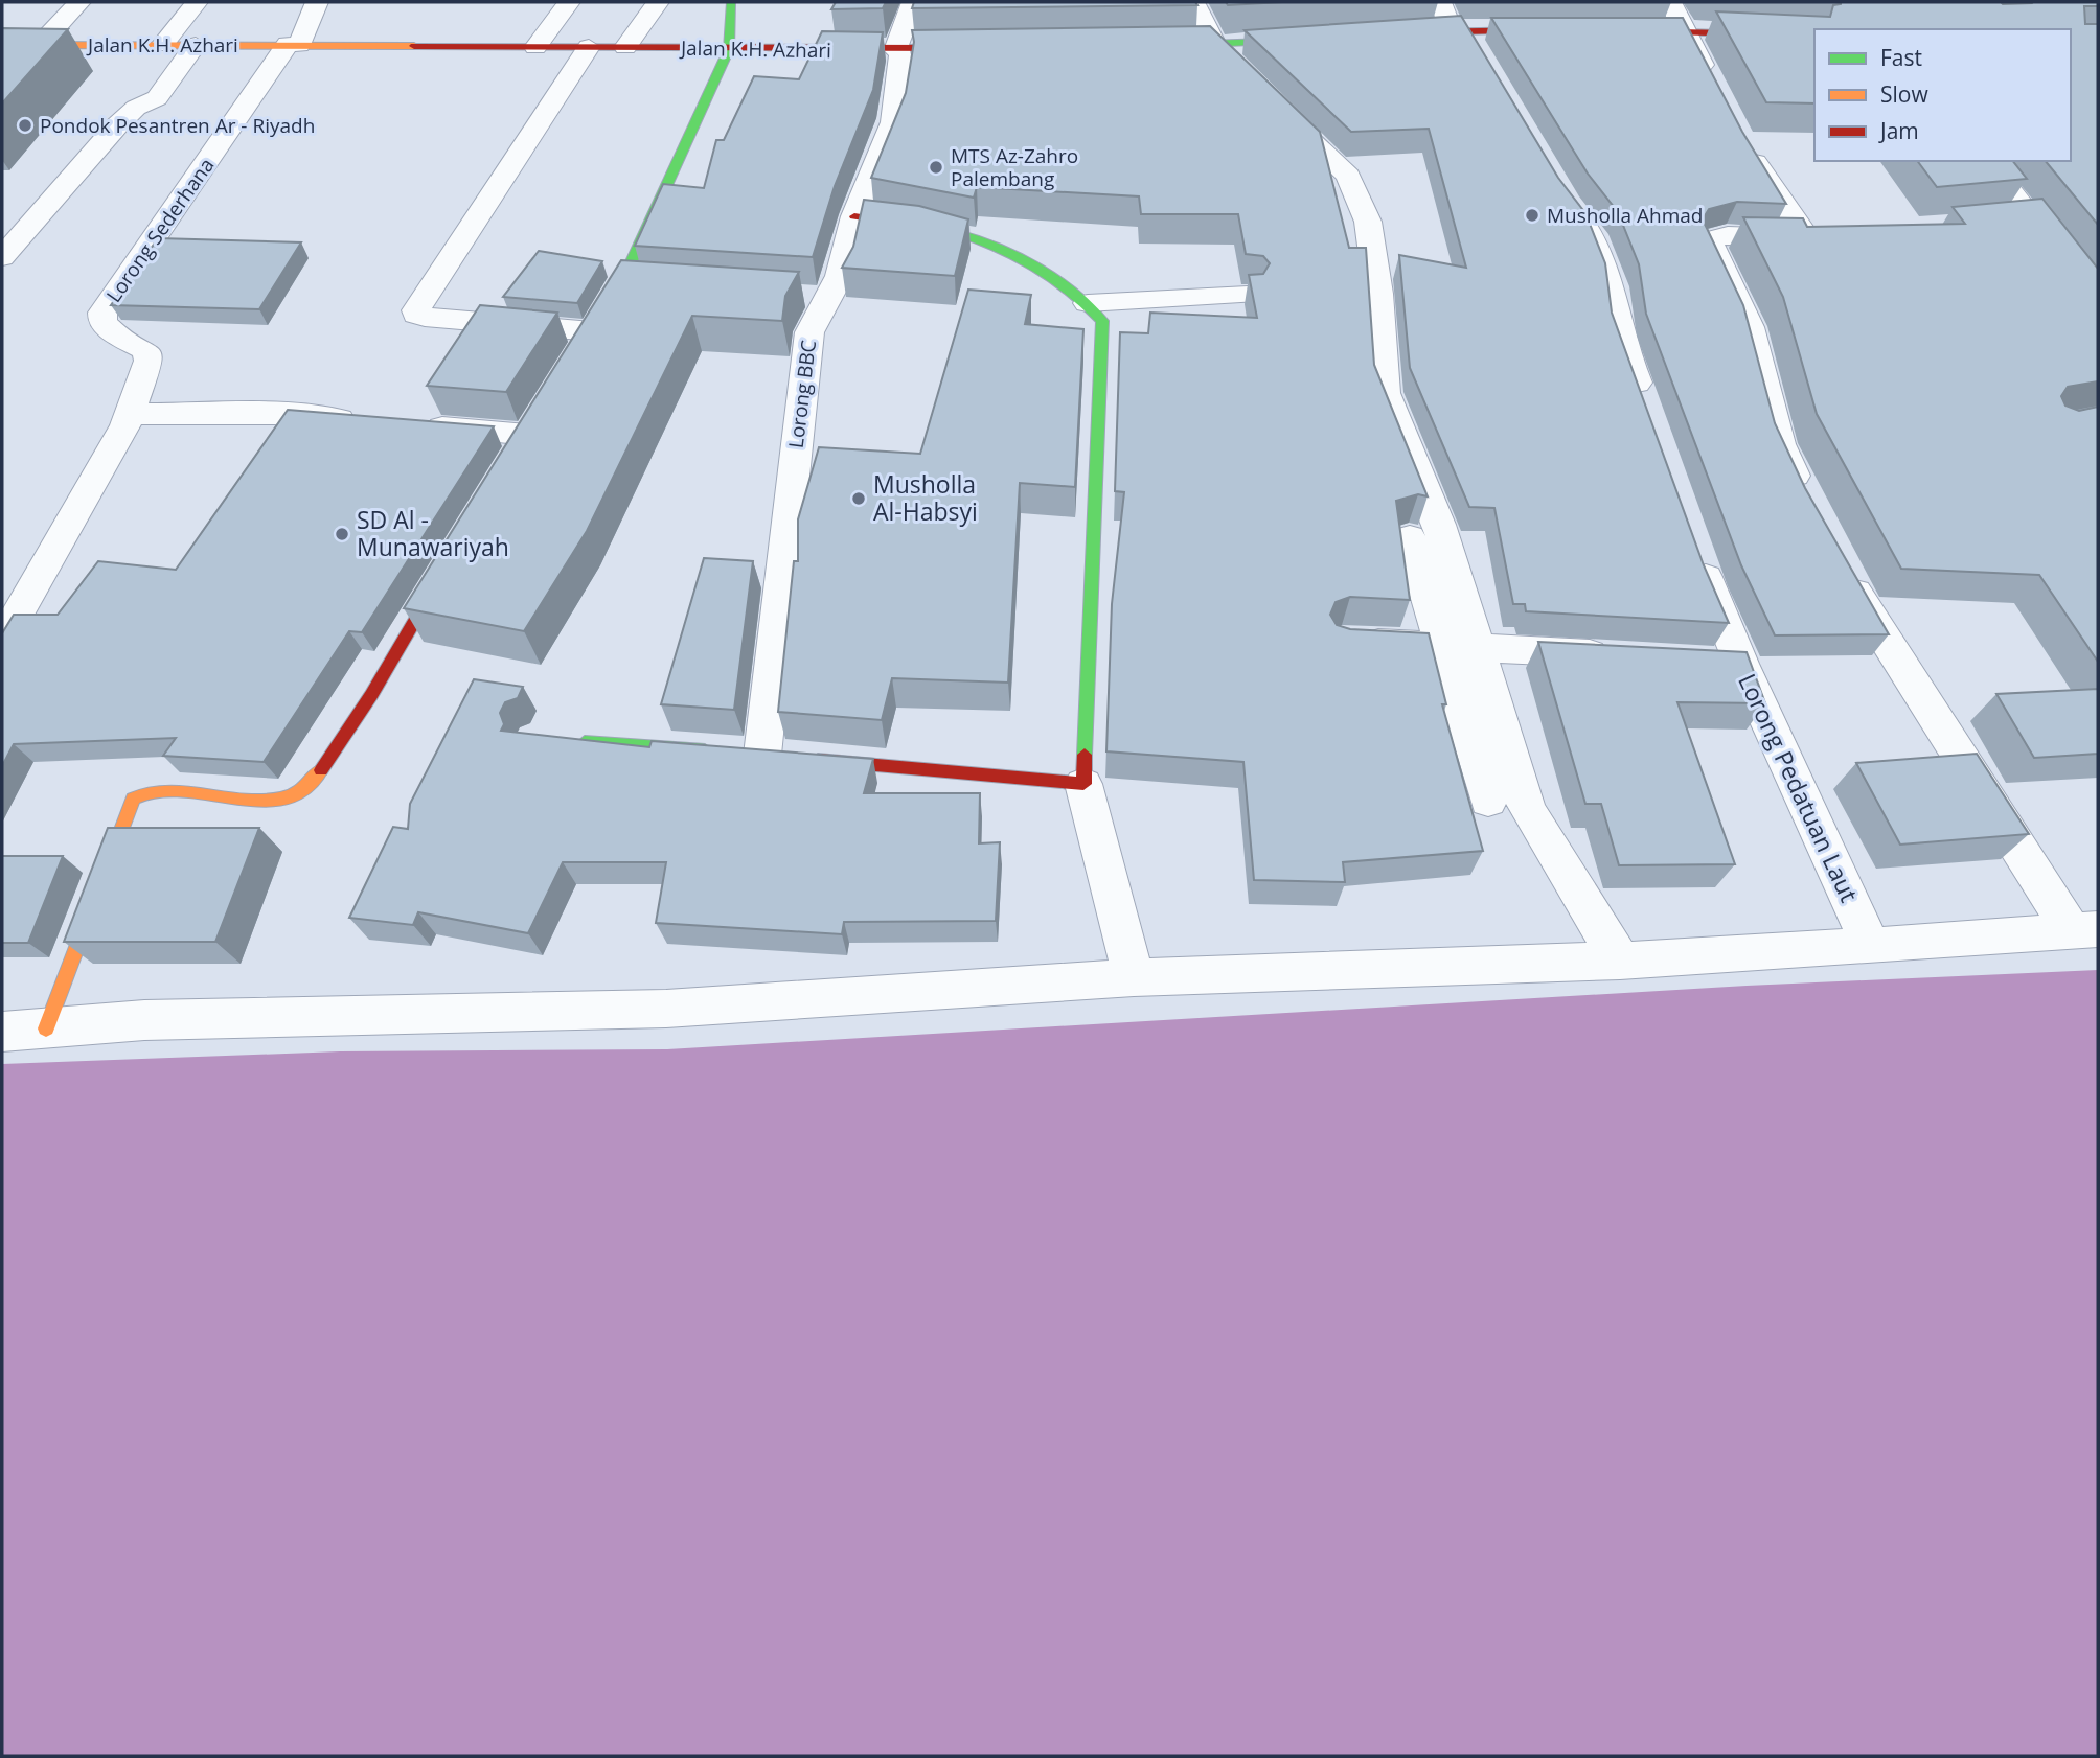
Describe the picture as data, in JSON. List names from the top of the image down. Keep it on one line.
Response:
{"streets":{"street":["Jalan K.H. Azhari","Lorong Sederhana","Lorong BBC","Lorong Pedatuan Laut"]},"crossings":[["Jalan K.H. Azhari","Lorong Sederhana"],["Jalan K.H. Azhari","Lorong BBC"]],"places":["Pondok Pesantren Ar - Riyadh","MTS Az-Zahro Palembang","Musholla Ahmad","Musholla Al-Habsyi","SD Al - Munawariyah"],"legend":["Fast","Slow","Jam"]}
